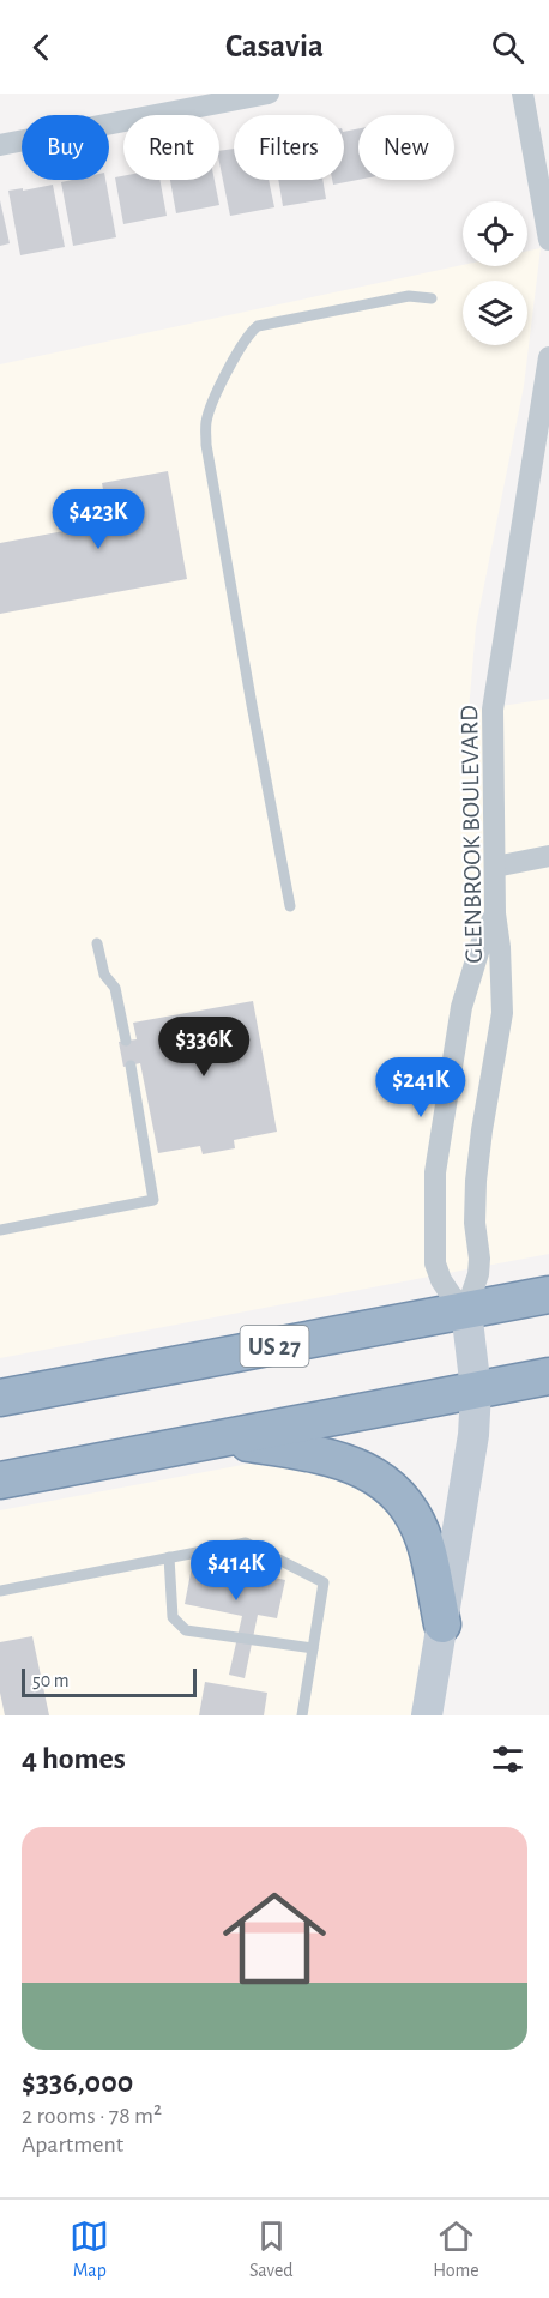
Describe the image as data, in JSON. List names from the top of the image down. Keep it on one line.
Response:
{"streets":{"highway":["US 27"],"street":["GLENBROOK BOULEVARD"]},"crossings":[["GLENBROOK BOULEVARD","US 27"]],"scale_bar":"50 m","page":{"header":"Casavia","chip":["Buy","Rent","Filters","New"],"price":["$423K","$336K","$241K","$414K"],"scale":"50 m","heading":"4 homes","list":[{"name":"$336,000","note":"2 rooms · 78 m² · Apartment"}],"tabs":["Map","Saved","Home"]}}
